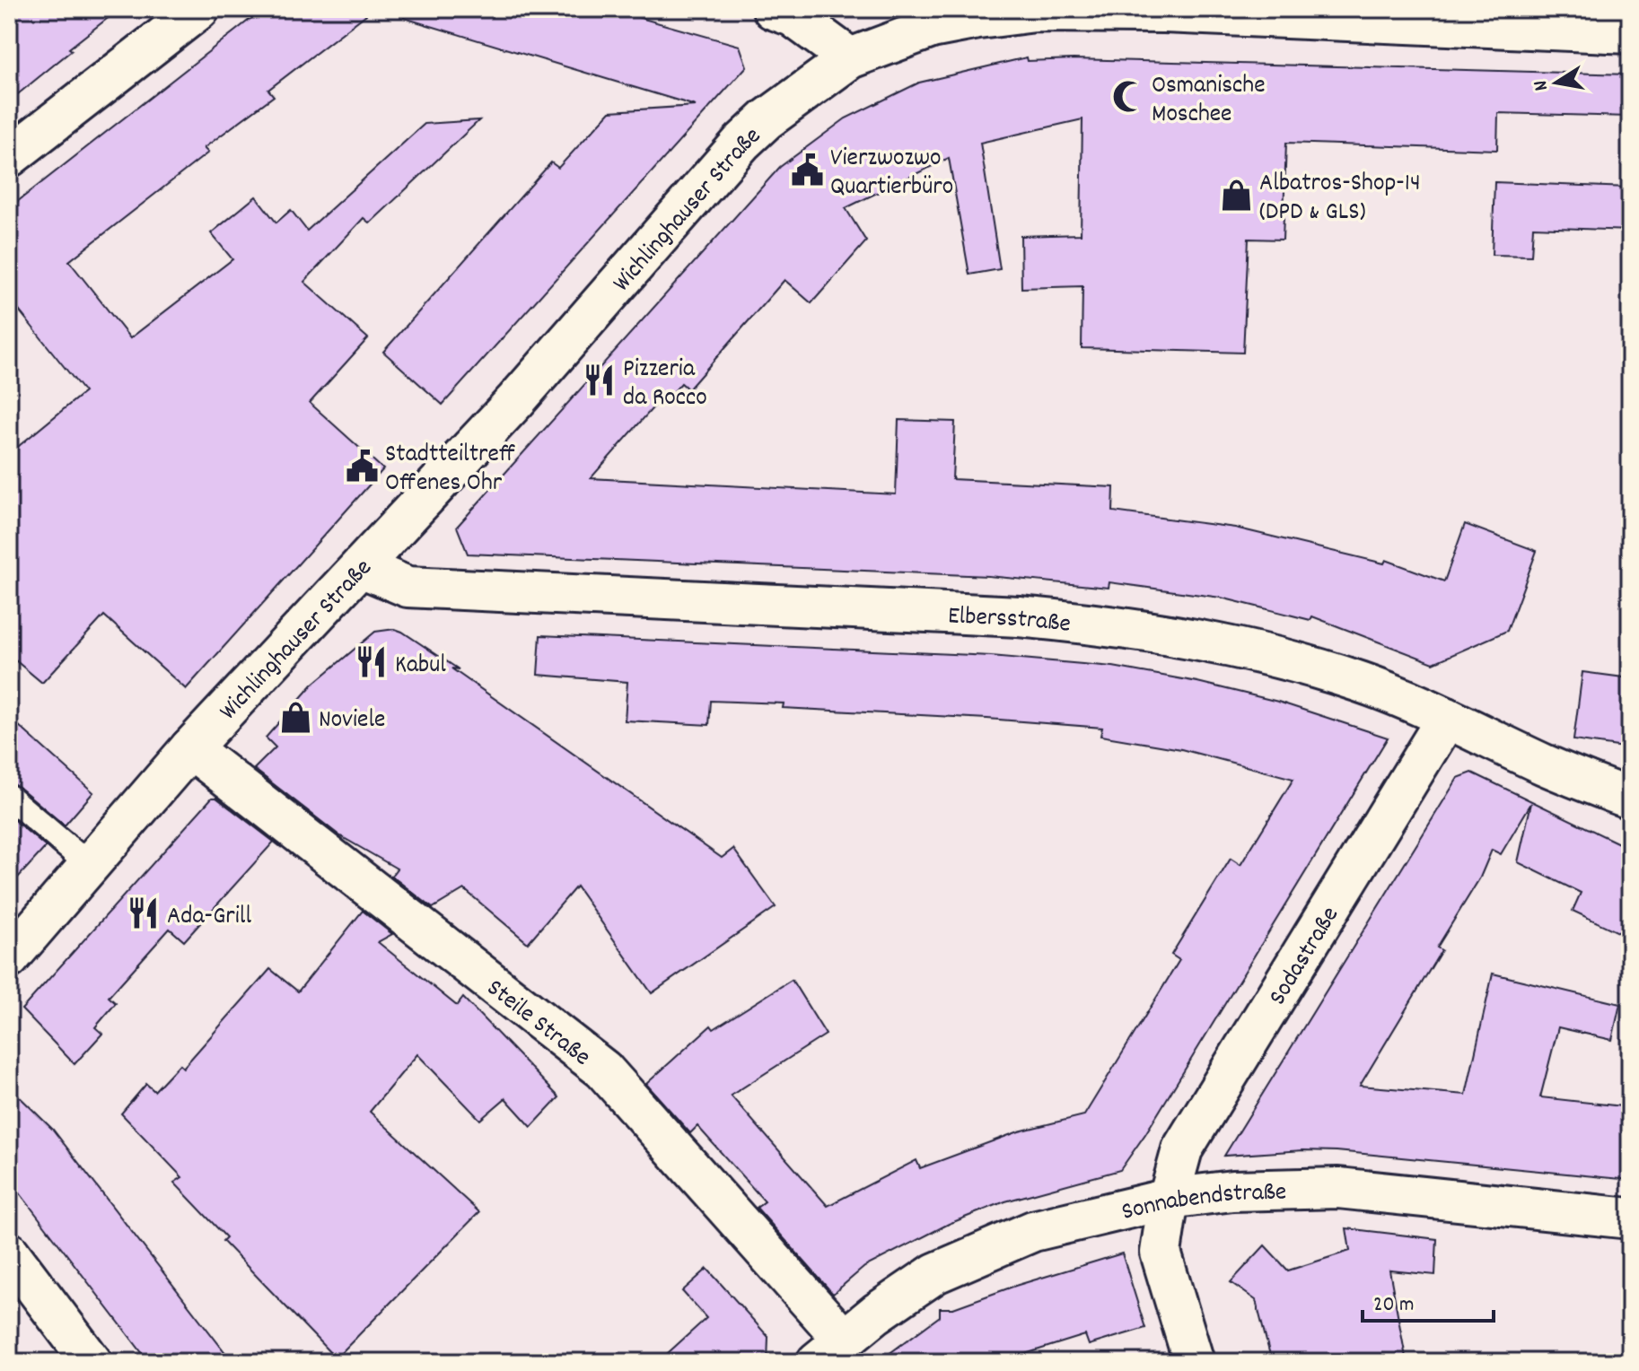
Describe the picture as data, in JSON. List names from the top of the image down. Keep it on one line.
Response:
{"streets":{"street":["Wichlinghauser Straße","Elbersstraße","Sodastraße","Steile Straße","Sonnabendstraße"]},"crossings":[["Wichlinghauser Straße","Elbersstraße"],["Wichlinghauser Straße","Steile Straße"],["Elbersstraße","Sodastraße"],["Sodastraße","Sonnabendstraße"],["Steile Straße","Sonnabendstraße"]],"places":{"mosque":["Osmanische Moschee"],"public building":["Vierzwozwo Quartierbüro","Stadtteiltreff Offenes Ohr"],"shop":["Albatros-Shop-14 (DPD & GLS)","Noviele"],"restaurant":["Pizzeria da Rocco","Kabul","Ada-Grill"]},"scale_bar":"20 m","north":"left"}
